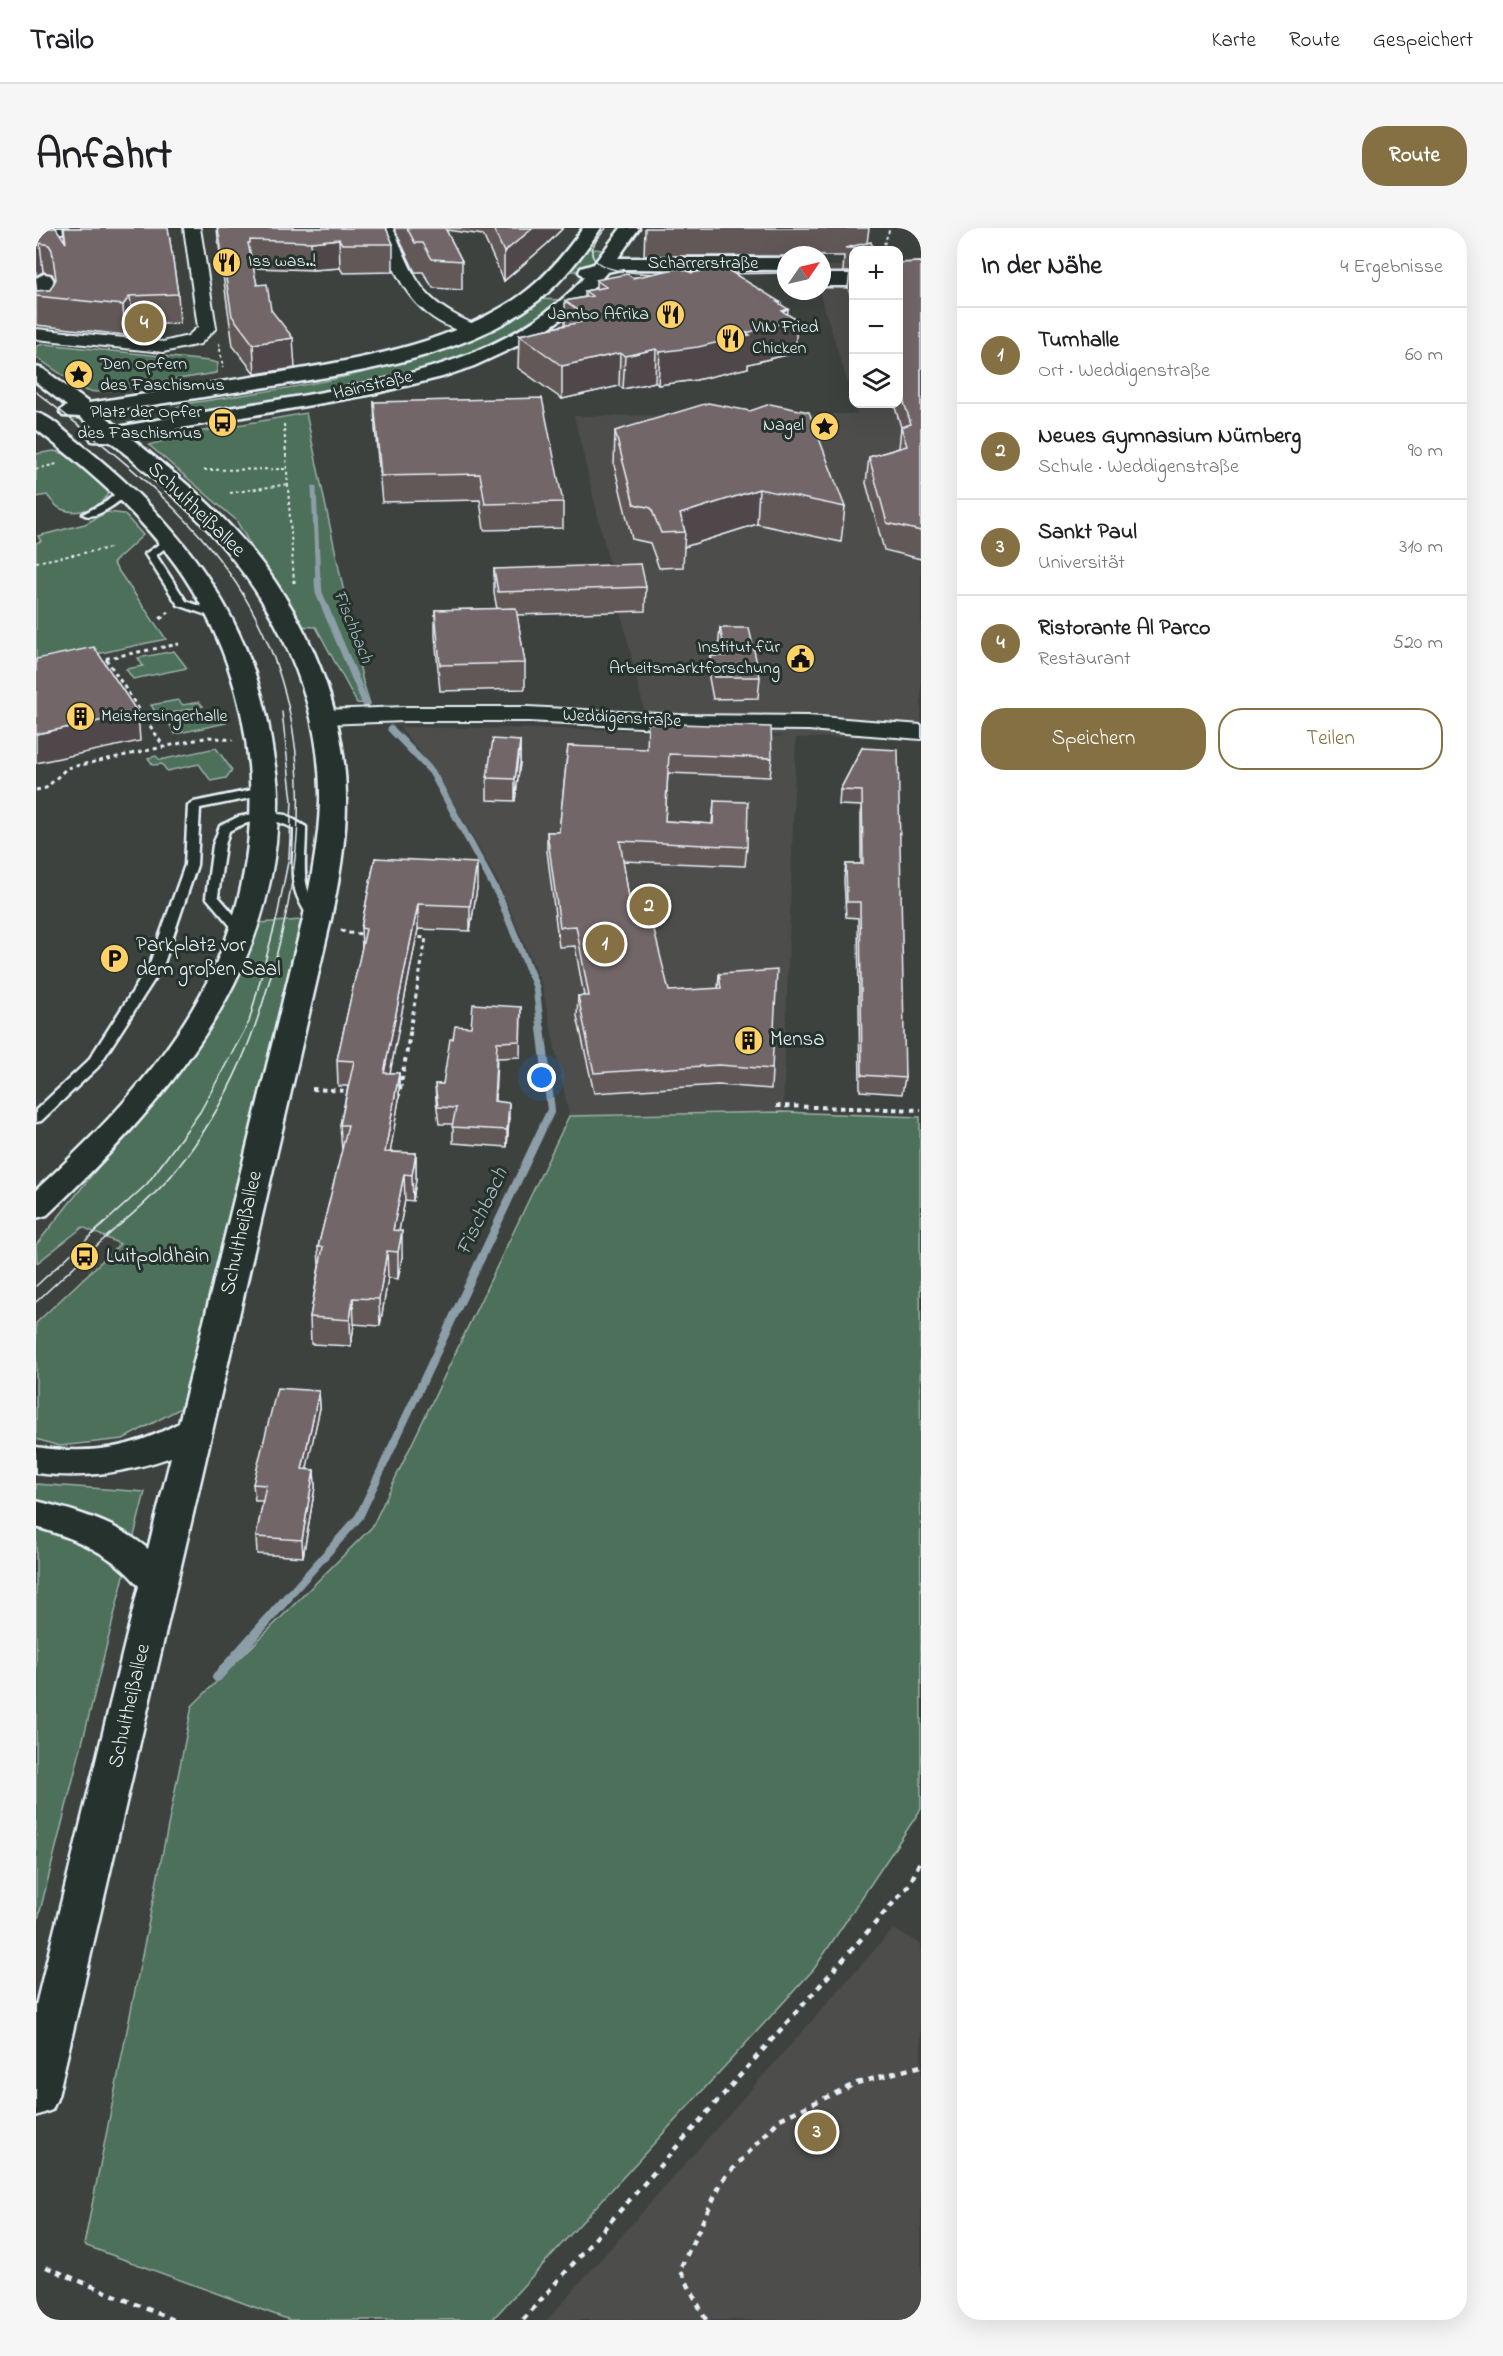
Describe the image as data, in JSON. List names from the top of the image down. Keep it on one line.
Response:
{"streets":{"main road":["Scharrerstraße","Hainstraße","Schultheißallee"],"street":["Weddigenstraße"]},"crossings":[["Scharrerstraße","Hainstraße"],["Hainstraße","Schultheißallee"],["Schultheißallee","Weddigenstraße"]],"water":["Fischbach"],"places":{"restaurant":["Iss was..!","Jambo Afrika","VIN Fried Chicken"],"place":["Den Opfern des Faschismus","Nagel"],"bus stop":["Platz der Opfer des Faschismus","Luitpoldhain"],"public building":["Institut für Arbeitsmarktforschung"],"building":["Meistersingerhalle","Mensa"],"parking":["Parkplatz vor dem großen Saal"]},"north":"top right","page":{"header":"Trailo","nav":["Karte","Route","Gespeichert"],"title":"Anfahrt","buttons":["Route",["Speichern","Teilen"]],"heading":["In der Nähe","4 Ergebnisse"],"map_buttons":["+","−"],"pins":["4","2","1","3"],"list":[{"mark":"1","name":"Turnhalle","note":"Ort · Weddigenstraße","value":"60 m"},{"mark":"2","name":"Neues Gymnasium Nürnberg","note":"Schule · Weddigenstraße","value":"90 m"},{"mark":"3","name":"Sankt Paul","note":"Universität","value":"310 m"},{"mark":"4","name":"Ristorante Al Parco","note":"Restaurant","value":"520 m"}]}}
